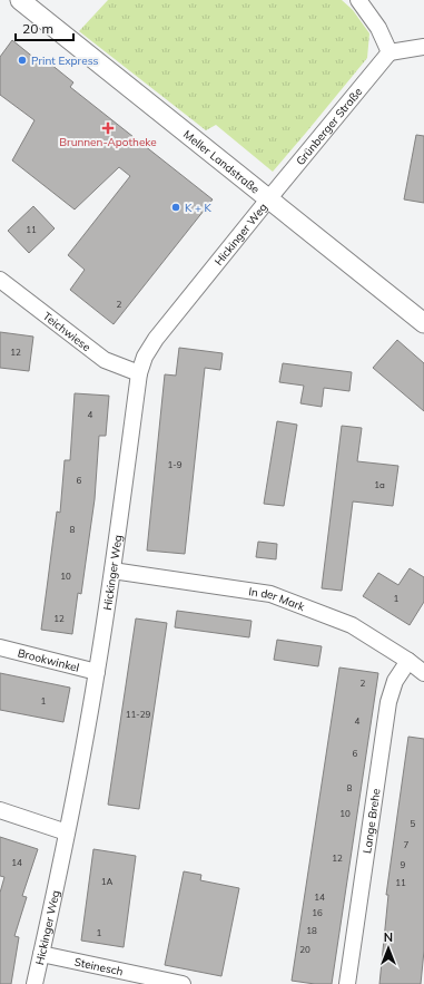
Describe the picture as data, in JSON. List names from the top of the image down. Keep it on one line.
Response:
{"streets":{"street":["Grünberger Straße","Meller Landstraße","Hickinger Weg","Teichwiese","In der Mark","Brookwinkel","Lange Brehe","Steinesch"]},"crossings":[["Grünberger Straße","Meller Landstraße"],["Grünberger Straße","Hickinger Weg"],["Meller Landstraße","Hickinger Weg"],["Hickinger Weg","Teichwiese"],["Hickinger Weg","In der Mark"],["Hickinger Weg","Brookwinkel"],["Hickinger Weg","Steinesch"],["In der Mark","Lange Brehe"]],"places":{"other":["Print Express","K + K"],"health":["Brunnen-Apotheke"]},"house_numbers":["11","2","12","4","1-9","6","1a","8","10","1","12","2","1","11-29","4","6","8","10","5","7","12","14","9","1A","11","14","16","18","1","20"],"scale_bar":"20 m","north":"top"}
